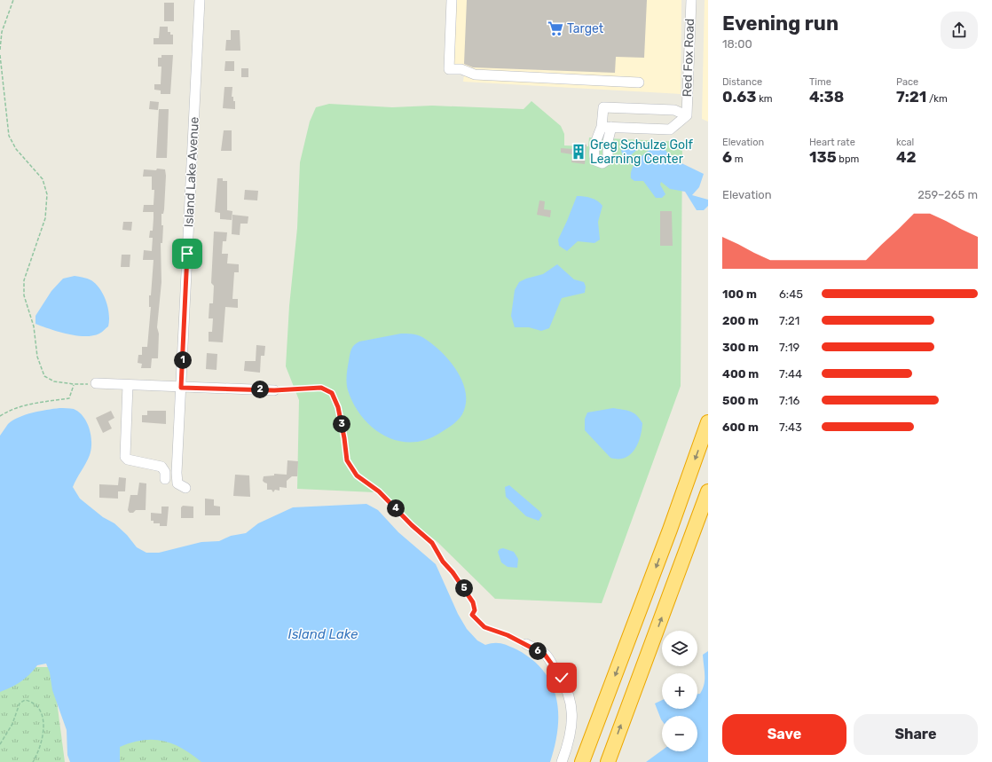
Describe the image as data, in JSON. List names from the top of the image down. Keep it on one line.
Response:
{"streets":{"street":["Red Fox Road","Island Lake Avenue"]},"water":["Island Lake"],"places":{"supermarket":["Target"],"building":["Greg Schulze Golf Learning Center"]},"page":{"heading":["Evening run","18:00"],"stats":[["Distance","0.63 km"],["Time","4:38"],["Pace","7:21 /km"],["Elevation","6 m"],["Heart rate","135 bpm"],["kcal","42"]],"chart":["Elevation","259–265 m"],"list":[{"name":"100 m","note":"6:45"},{"name":"200 m","note":"7:21"},{"name":"300 m","note":"7:19"},{"name":"400 m","note":"7:44"},{"name":"500 m","note":"7:16"},{"name":"600 m","note":"7:43"}],"pins":["1","2","3","4","5","6"],"map_buttons":["+","−"],"buttons":["Save","Share"]}}
